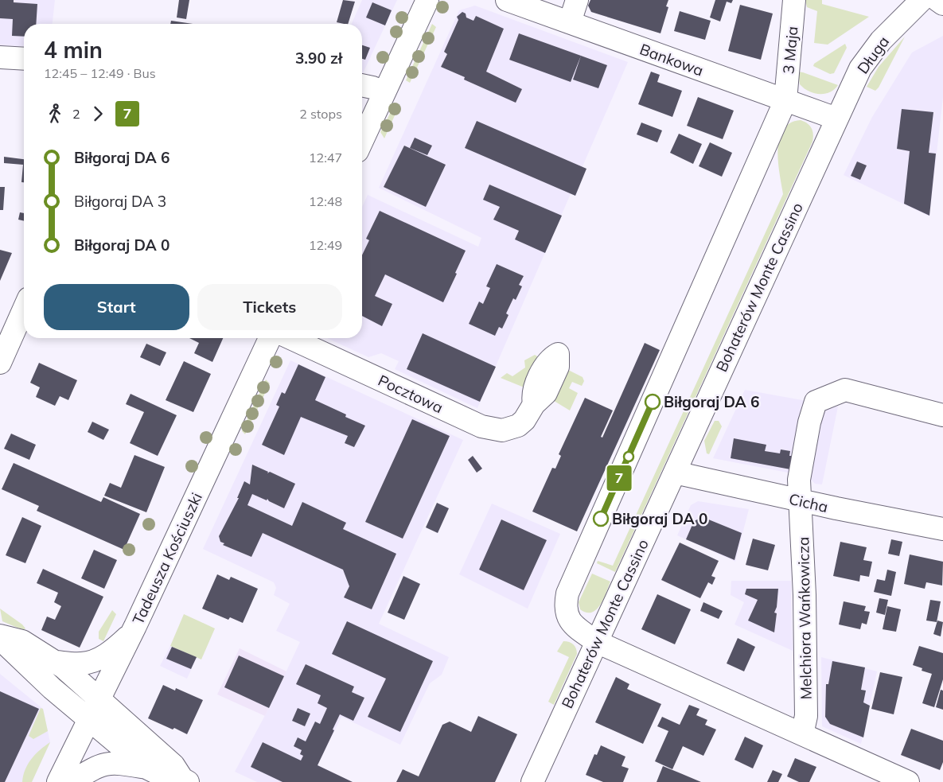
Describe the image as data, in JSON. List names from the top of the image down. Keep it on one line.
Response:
{"streets":{"street":["3 Maja","Długa","Bankowa","Bohaterów Monte Cassino","Pocztowa","Cicha","Tadeusza Kościuszki","Melchiora Wańkowicza"]},"crossings":[["3 Maja","Bankowa"],["3 Maja","Bohaterów Monte Cassino"],["Długa","Bankowa"],["Długa","Bohaterów Monte Cassino"],["Bankowa","Bohaterów Monte Cassino"],["Bohaterów Monte Cassino","Cicha"],["Cicha","Melchiora Wańkowicza"]],"places":["Biłgoraj DA 6","Biłgoraj DA 0"],"lines":["bus line 7"],"page":{"on_map":"7","heading":["4 min","12:45 – 12:49 · Bus","3.90 zł"],"legs":["2","7","2 stops"],"list":[{"name":"Biłgoraj DA 6","value":"12:47"},{"name":"Biłgoraj DA 3","value":"12:48"},{"name":"Biłgoraj DA 0","value":"12:49"}],"buttons":["Start","Tickets"]}}
